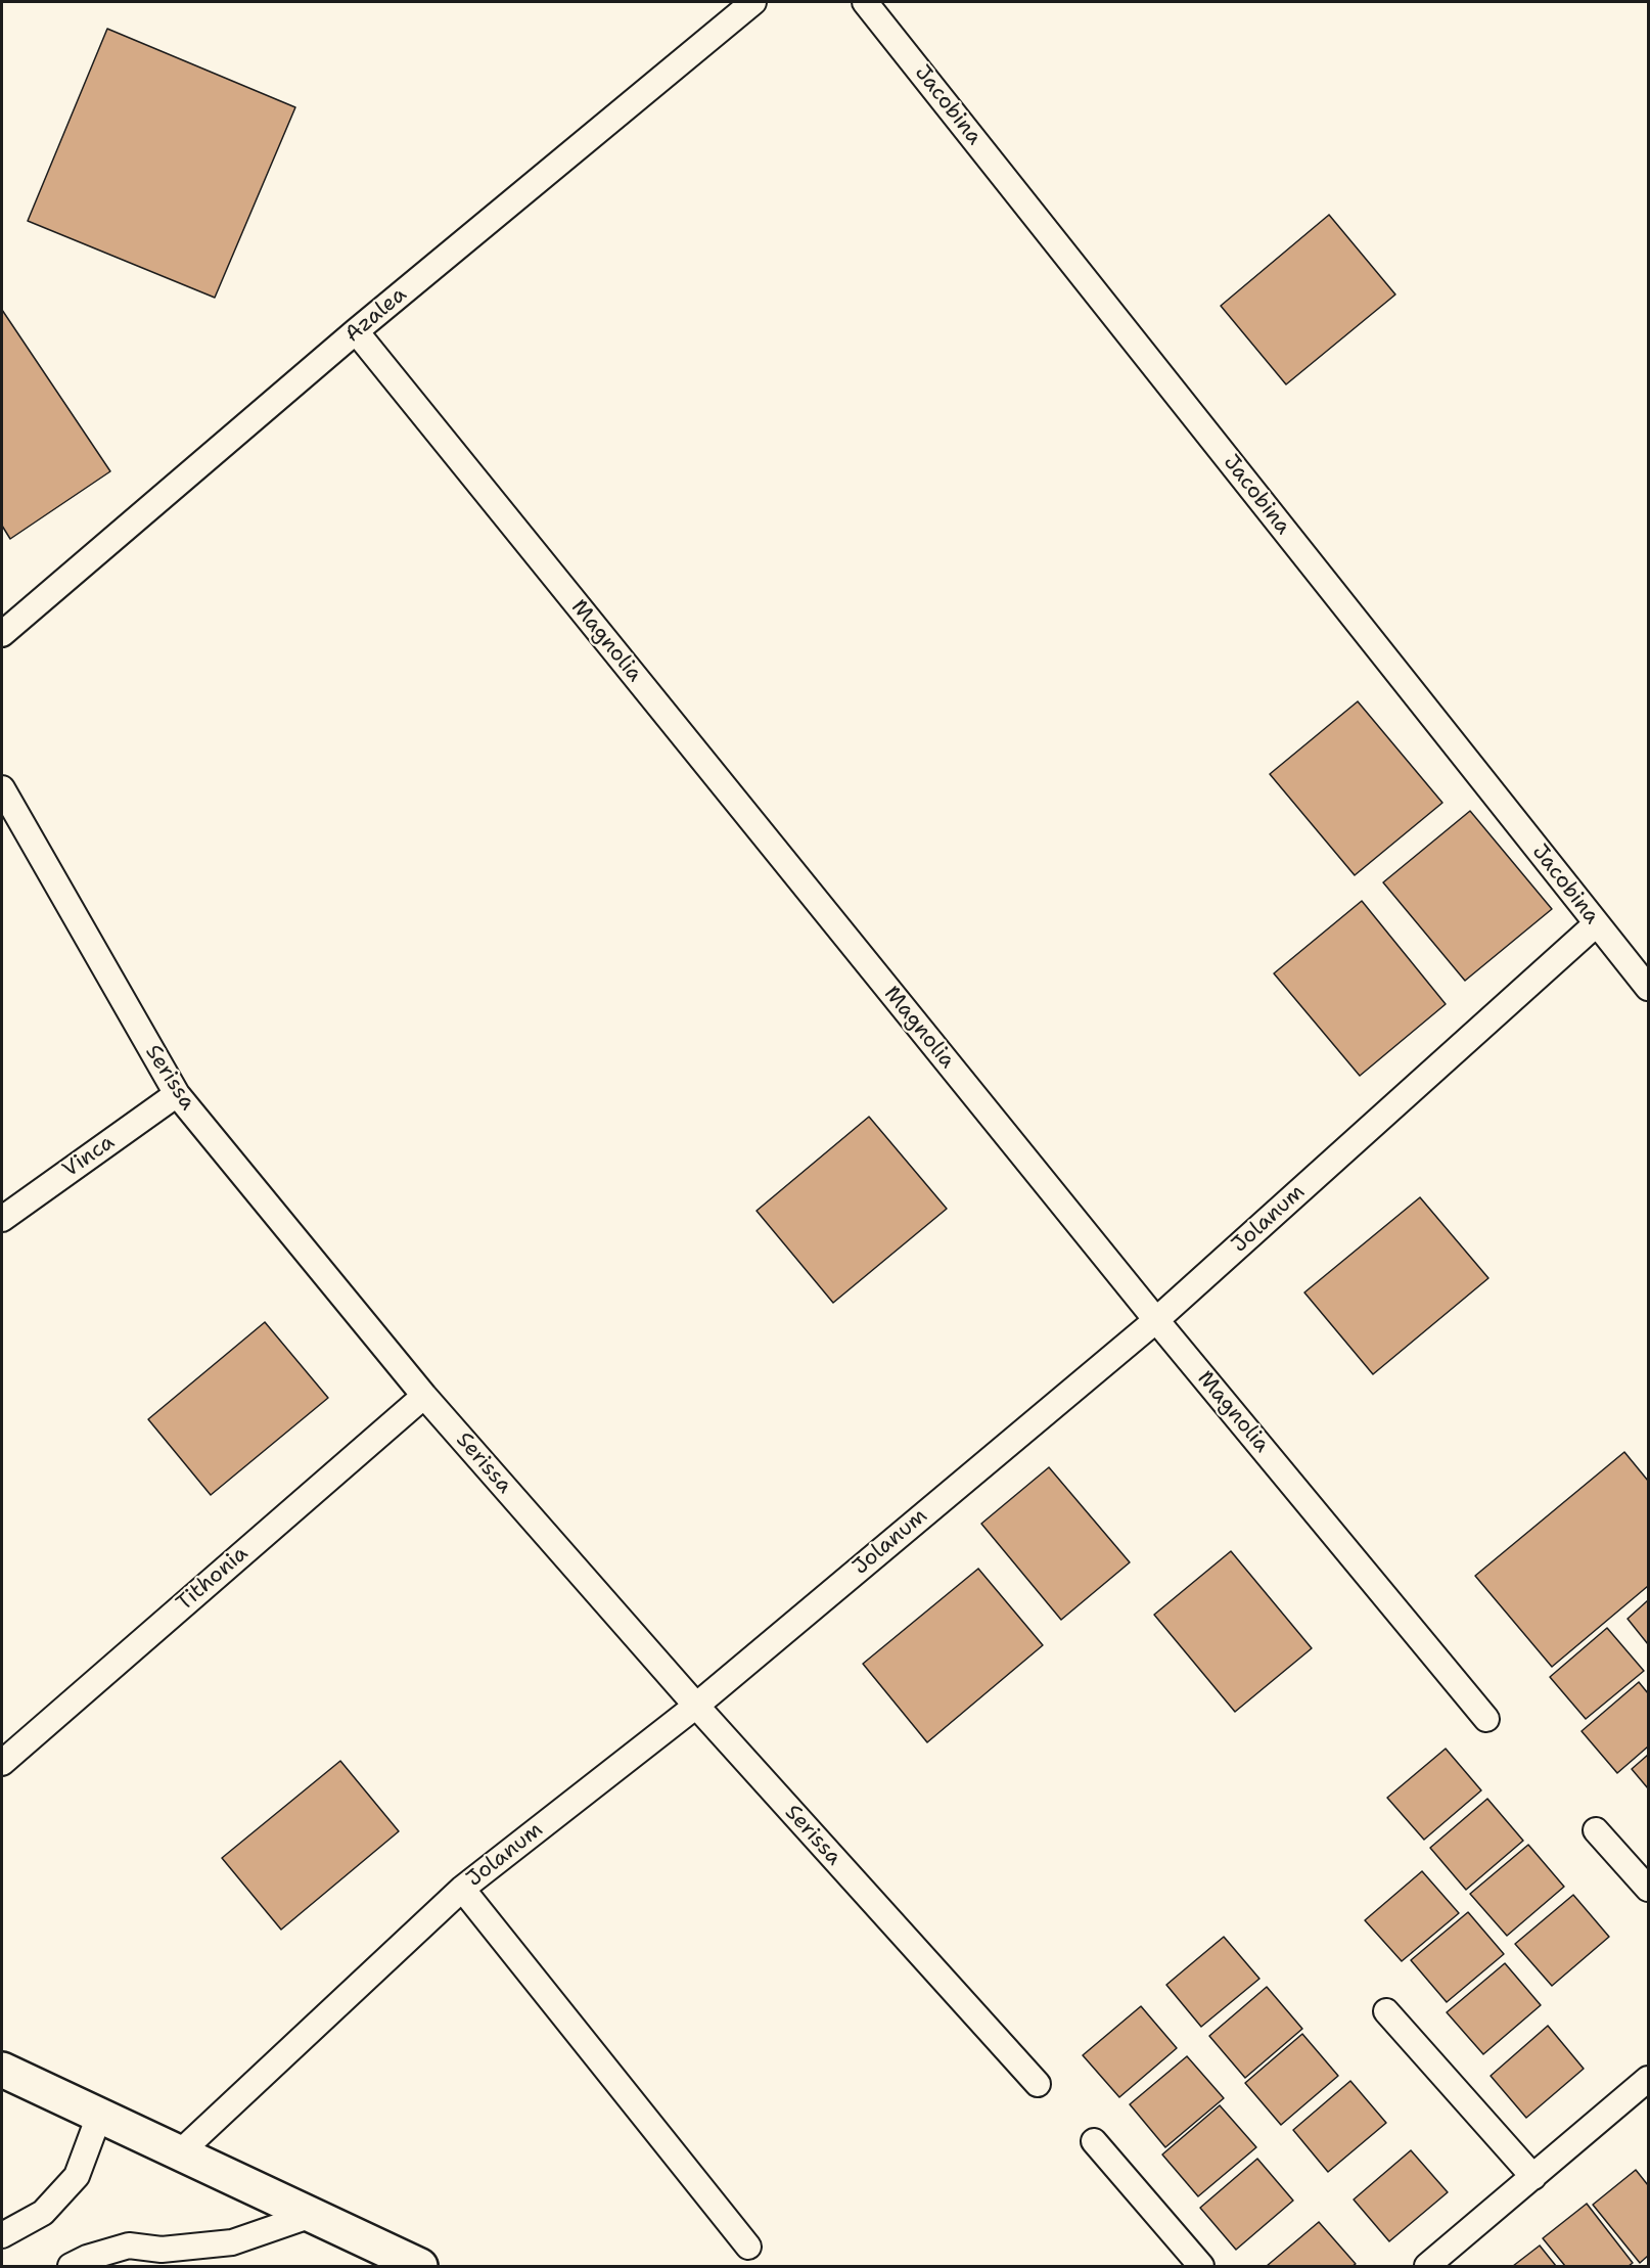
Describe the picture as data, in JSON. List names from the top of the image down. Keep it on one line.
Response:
{"streets":{"lane":["Jacobina","Azalea","Magnolia","Serissa","Vinca","Jolanum","Tithonia"]},"crossings":[["Jacobina","Jolanum"],["Azalea","Magnolia"],["Magnolia","Jolanum"],["Serissa","Vinca"],["Serissa","Jolanum"],["Serissa","Tithonia"]]}
